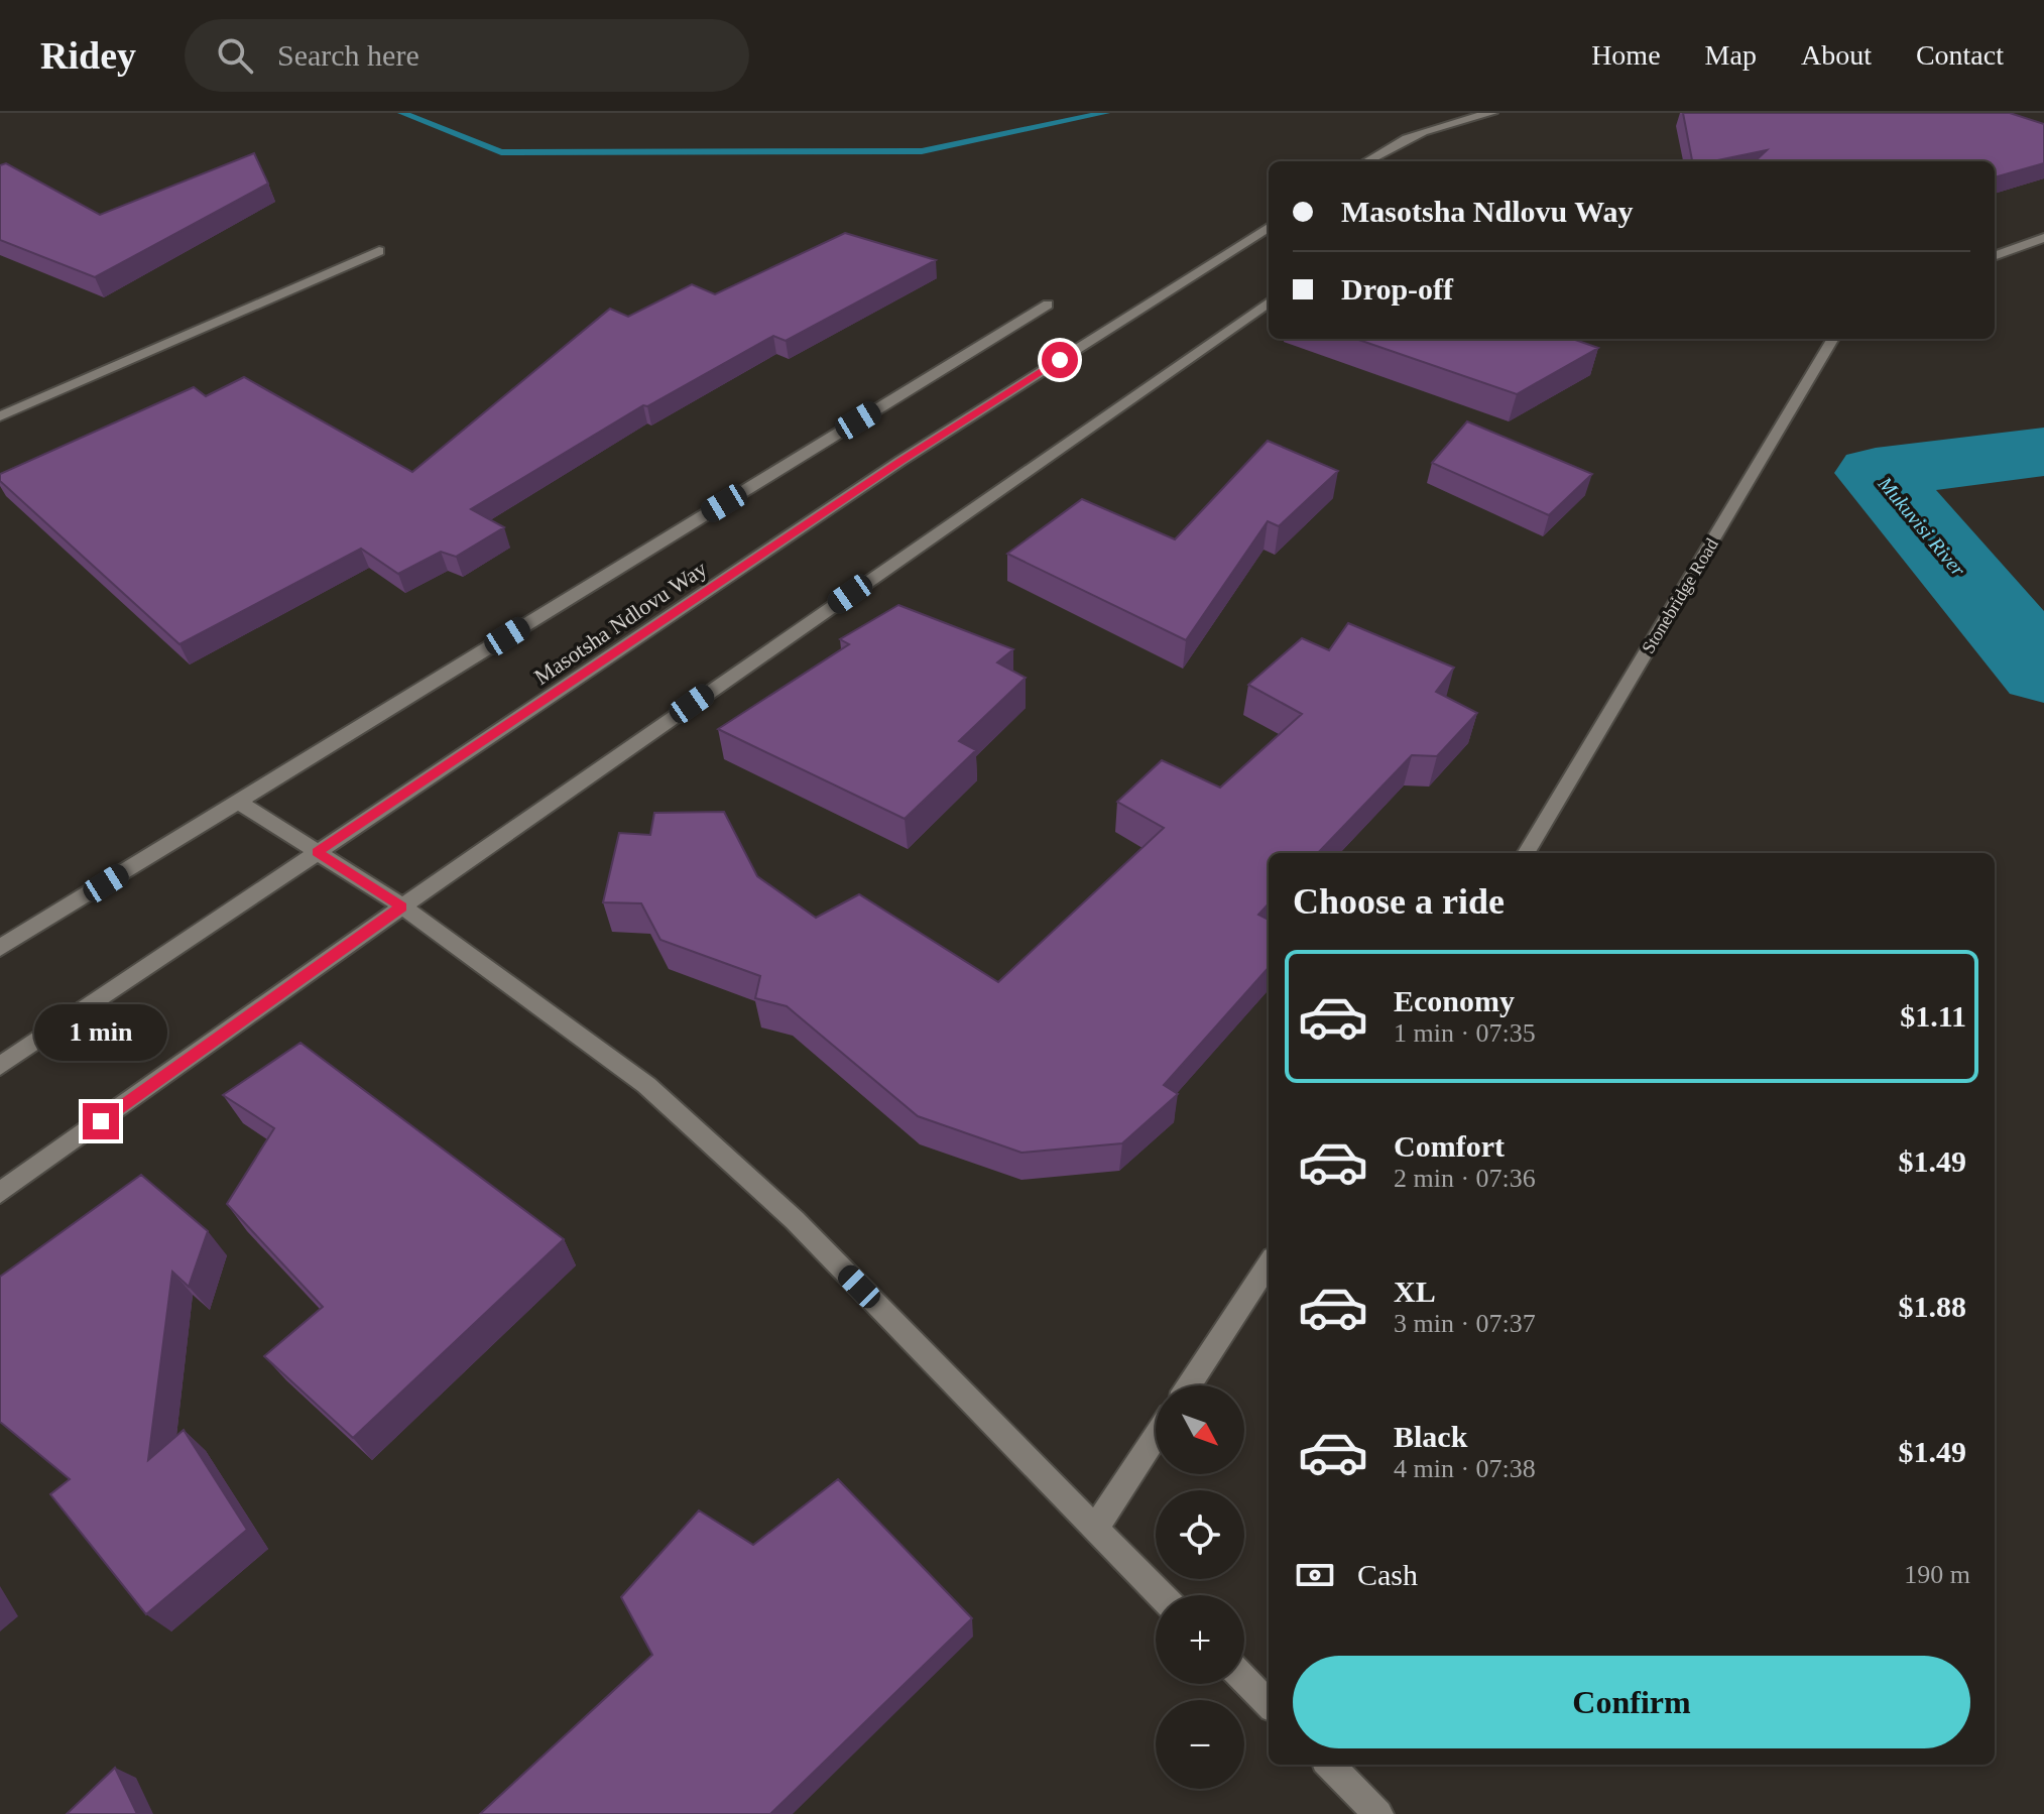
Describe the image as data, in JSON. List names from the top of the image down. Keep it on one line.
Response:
{"streets":{"street":["Stonebridge Road","Masotsha Ndlovu Way"]},"water":["Mukuvisi River"],"north":"bottom right","page":{"header":"Ridey","search":"Search here","nav":["Home","Map","About","Contact"],"banner":["Masotsha Ndlovu Way","Drop-off"],"heading":"Choose a ride","list":[{"name":"Economy","note":"1 min · 07:35","value":"$1.11"},{"name":"Comfort","note":"2 min · 07:36","value":"$1.49"},{"name":"XL","note":"3 min · 07:37","value":"$1.88"},{"name":"Black","note":"4 min · 07:38","value":"$1.49"}],"bubble":"1 min","map_buttons":["+","−"],"pay":["Cash","190 m"],"buttons":"Confirm"}}
